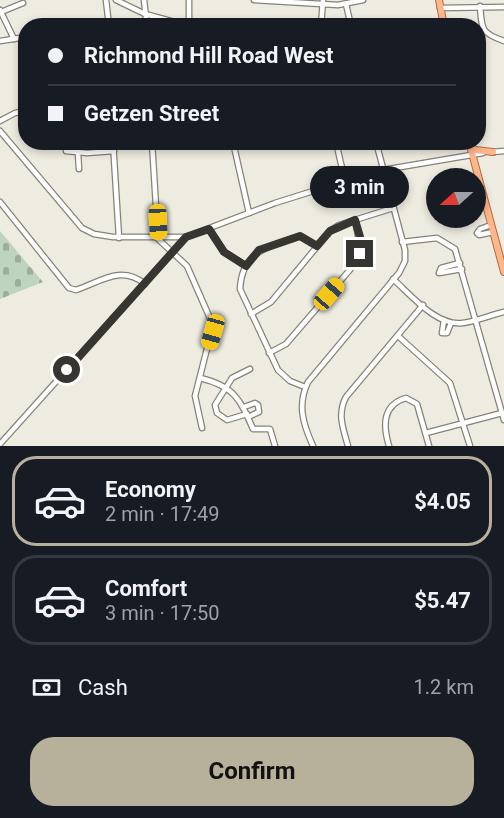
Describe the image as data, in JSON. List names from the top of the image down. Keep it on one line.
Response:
{"north":"left","page":{"banner":["Richmond Hill Road West","Getzen Street"],"bubble":"3 min","list":[{"name":"Economy","note":"2 min · 17:49","value":"$4.05"},{"name":"Comfort","note":"3 min · 17:50","value":"$5.47"}],"pay":["Cash","1.2 km"],"buttons":"Confirm"}}
